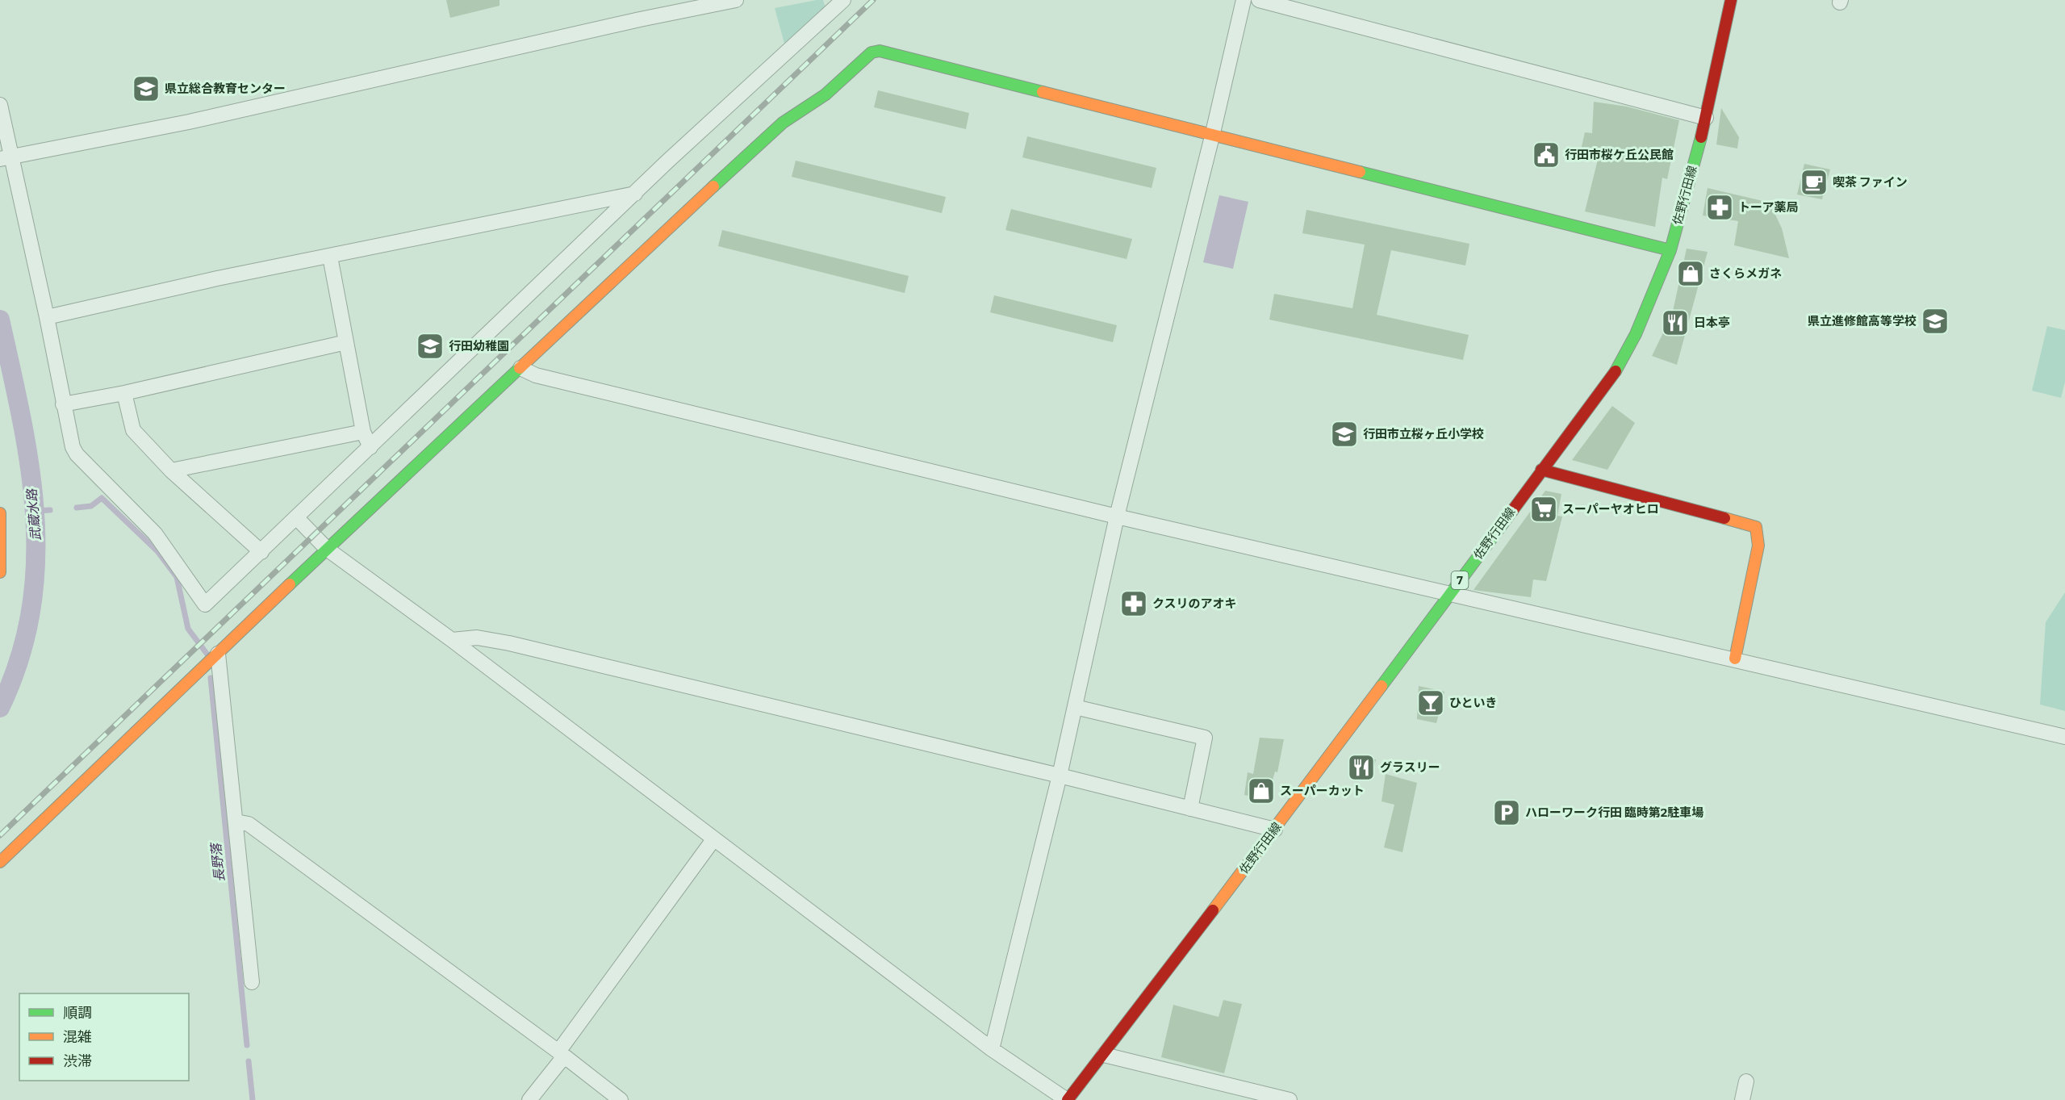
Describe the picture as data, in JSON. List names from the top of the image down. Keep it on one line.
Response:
{"streets":{"street":["佐野行田線","7"]},"water":["武蔵水路","長野落"],"places":{"school or university":["県立総合教育センター","県立進修館高等学校","行田幼稚園","行田市立桜ヶ丘小学校"],"public building":["行田市桜ケ丘公民館"],"cafe":["喫茶 ファイン"],"pharmacy":["トーア薬局","クスリのアオキ"],"shop":["さくらメガネ","スーパーカット"],"restaurant":["日本亭","グラスリー"],"supermarket":["スーパーヤオヒロ"],"bar":["ひといき"],"parking":["ハローワーク行田 臨時第2駐車場"]},"legend":["順調","混雑","渋滞"]}
